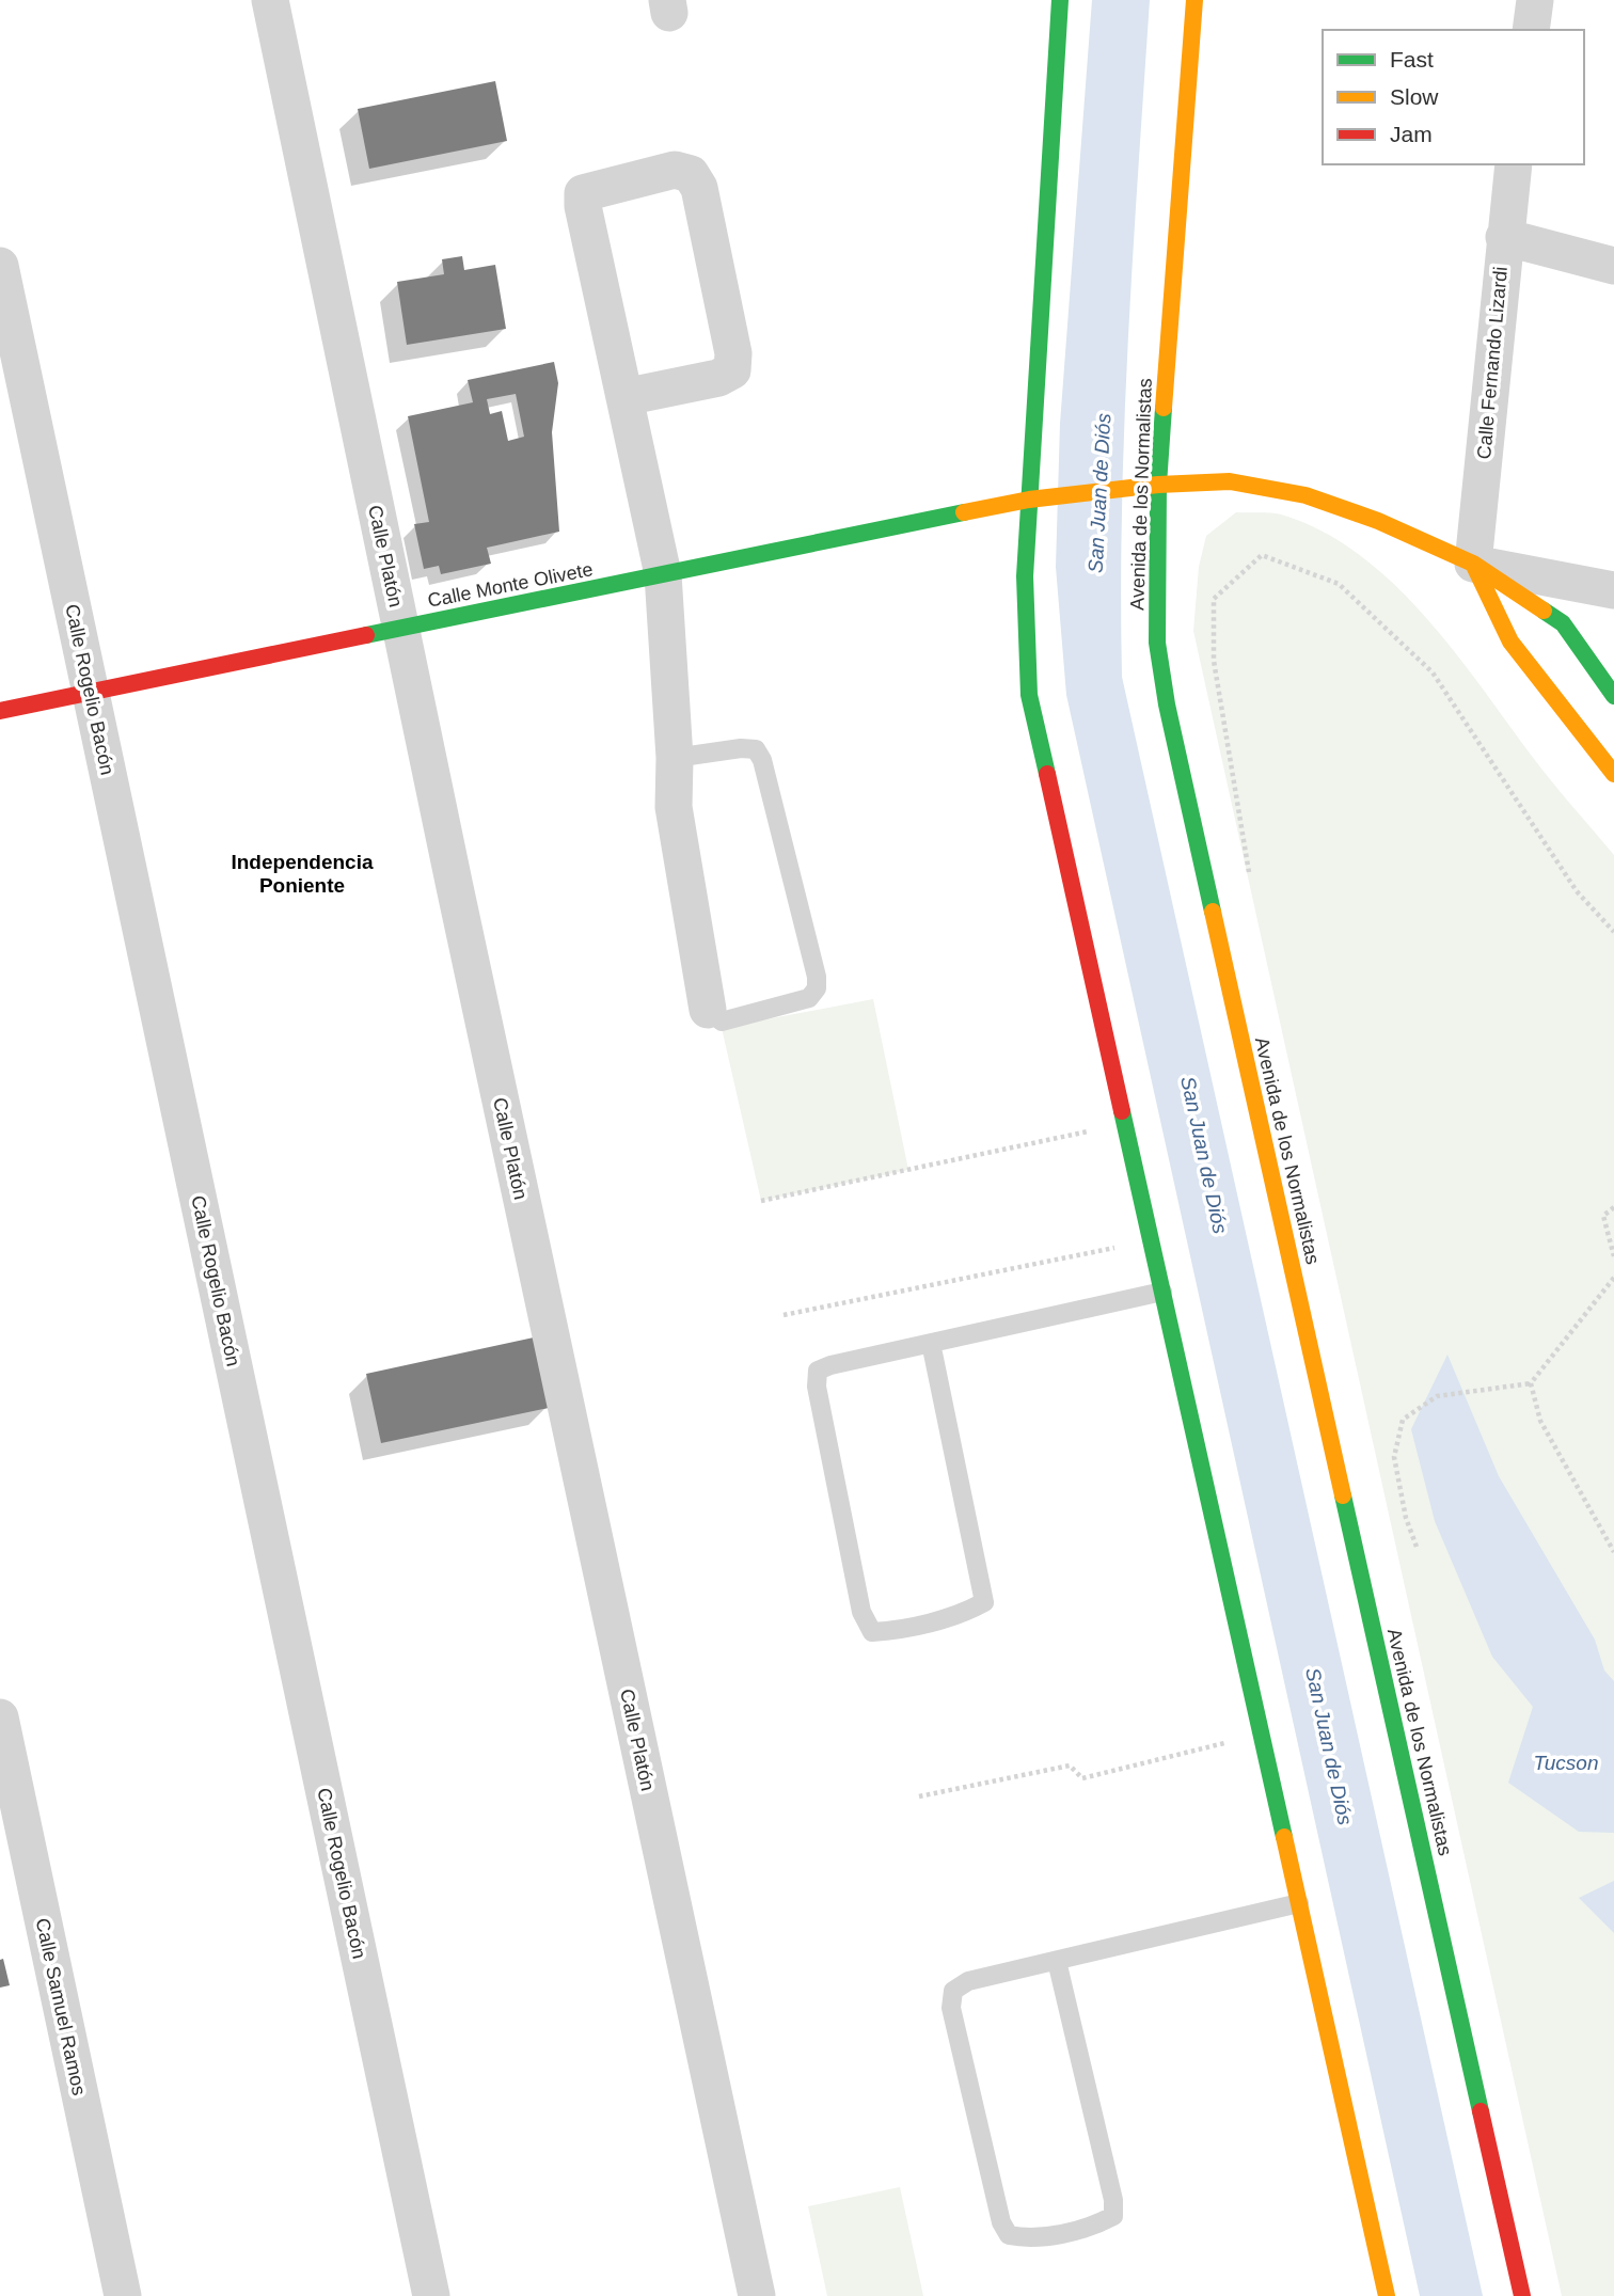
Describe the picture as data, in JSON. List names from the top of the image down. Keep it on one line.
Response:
{"streets":{"street":["Calle Fernando Lizardi","Avenida de los Normalistas","Calle Platón","Calle Monte Olivete","Calle Rogelio Bacón","Calle Samuel Ramos"]},"crossings":[["Calle Fernando Lizardi","Calle Monte Olivete"],["Avenida de los Normalistas","Calle Monte Olivete"],["Calle Platón","Calle Monte Olivete"],["Calle Monte Olivete","Calle Rogelio Bacón"]],"districts":["Independencia Poniente"],"water":["San Juan de Diós","Tucson"],"legend":["Fast","Slow","Jam"]}
